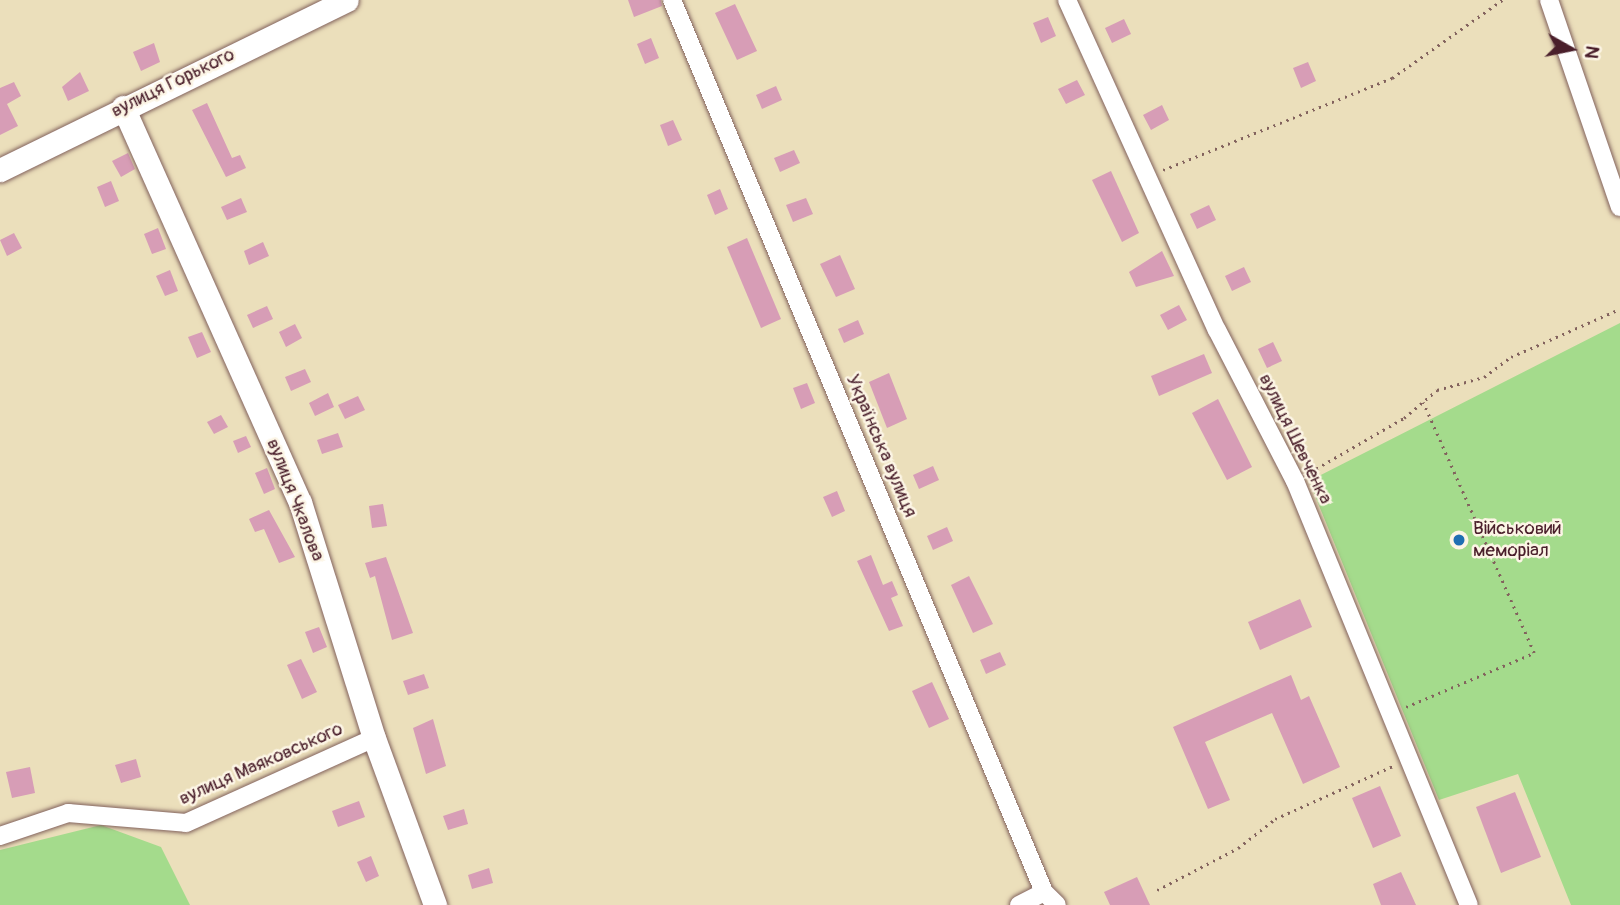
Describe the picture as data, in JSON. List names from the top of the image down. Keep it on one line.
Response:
{"streets":{"street":["вулиця Горького","вулиця Шевченка","Українська вулиця","вулиця Чкалова","вулиця Маяковського"]},"crossings":[["вулиця Горького","вулиця Чкалова"],["вулиця Чкалова","вулиця Маяковського"]],"places":["Військовий меморіал"],"north":"right"}
